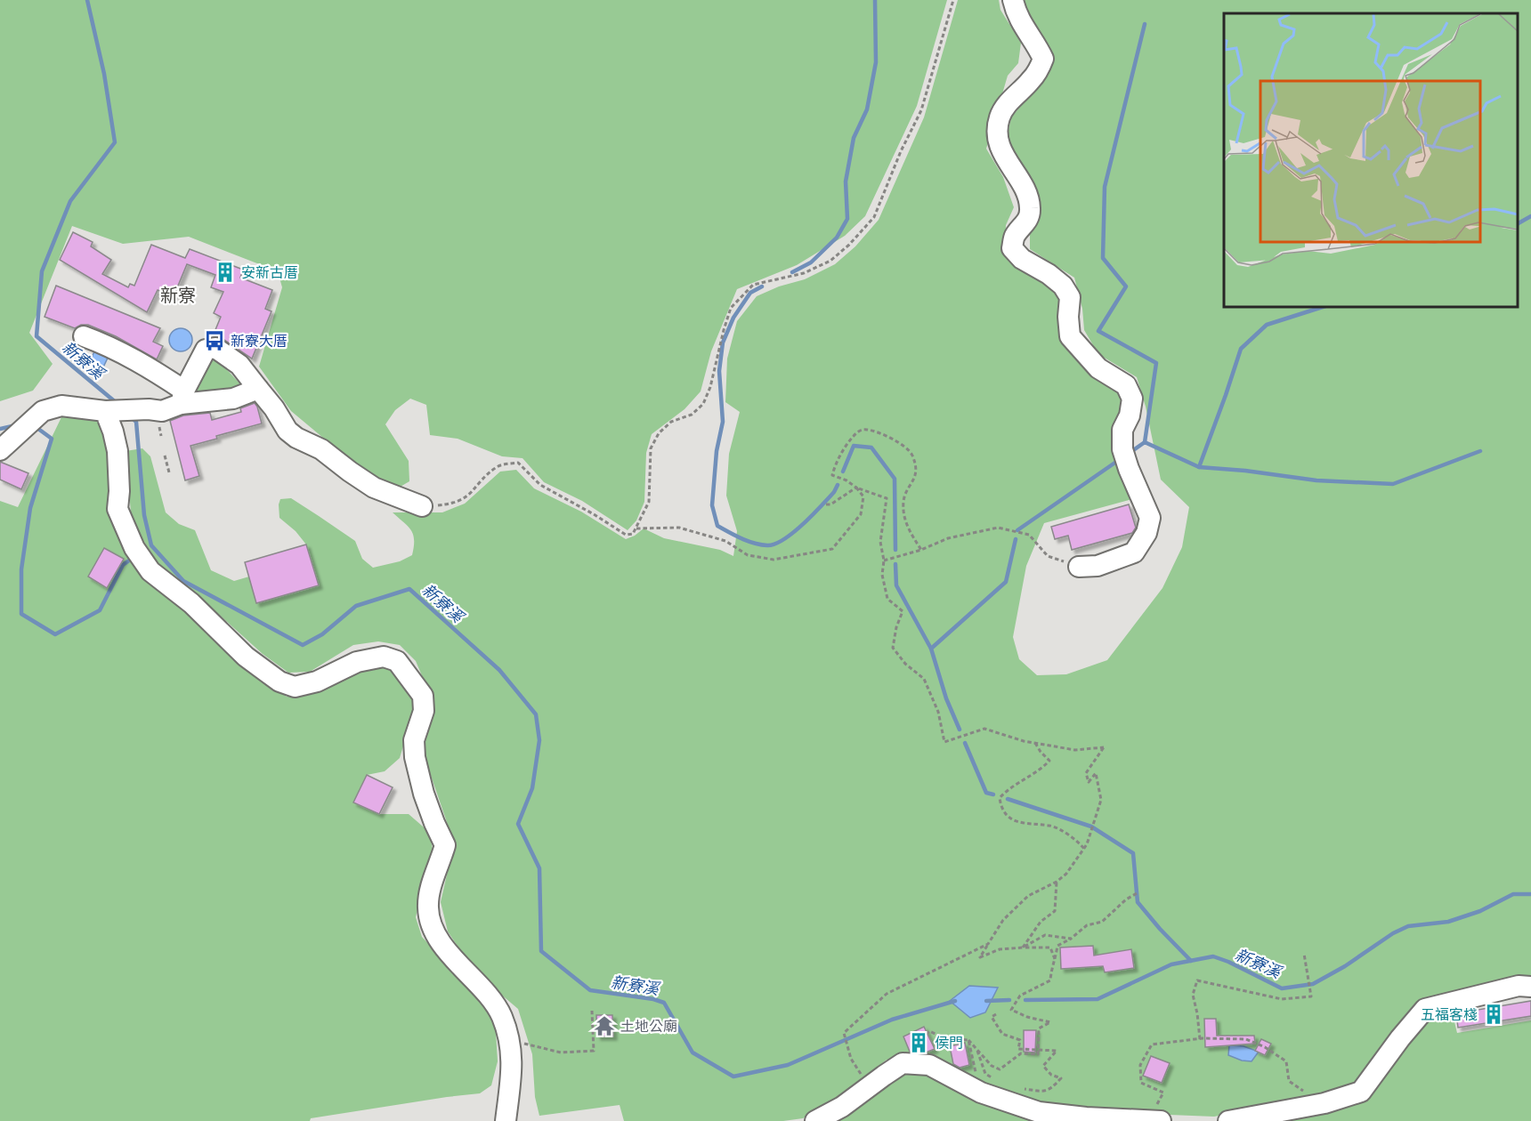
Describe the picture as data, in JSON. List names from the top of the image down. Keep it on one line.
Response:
{"districts":["新寮"],"water":["新寮溪"],"places":{"building":["安新古厝","五福客棧","侯門"],"bus stop":["新寮大厝"],"temple":["土地公廟"]}}
